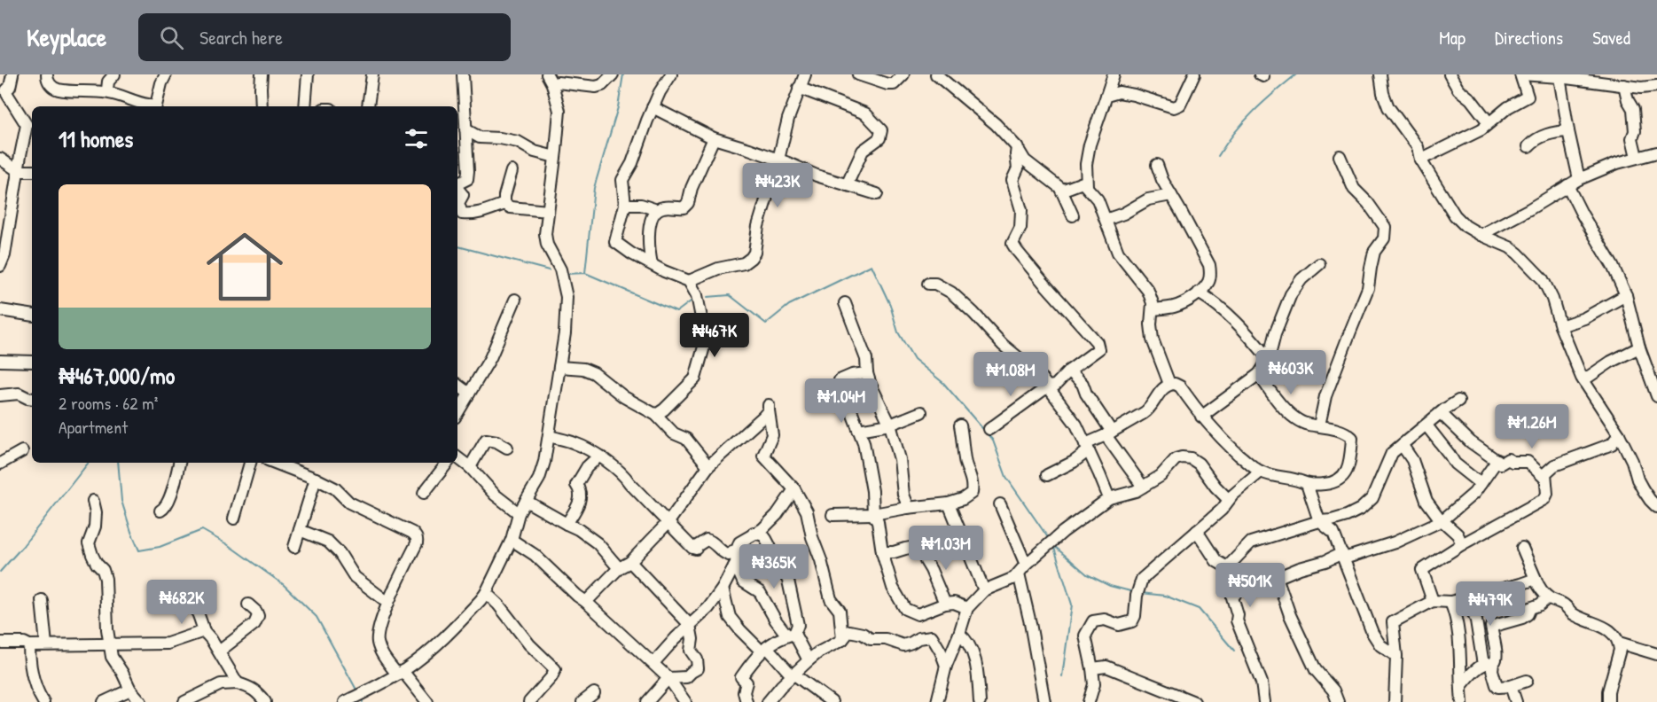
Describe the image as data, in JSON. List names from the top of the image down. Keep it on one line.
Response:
{"page":{"header":"Keyplace","search":"Search here","nav":["Map","Directions","Saved"],"heading":"11 homes","price":["₦423K","₦467K","₦603K","₦1.08M","₦1.04M","₦1.26M","₦1.03M","₦365K","₦501K","₦682K","₦479K"],"list":[{"name":"₦467,000/mo","note":"2 rooms · 62 m² · Apartment"}]}}
